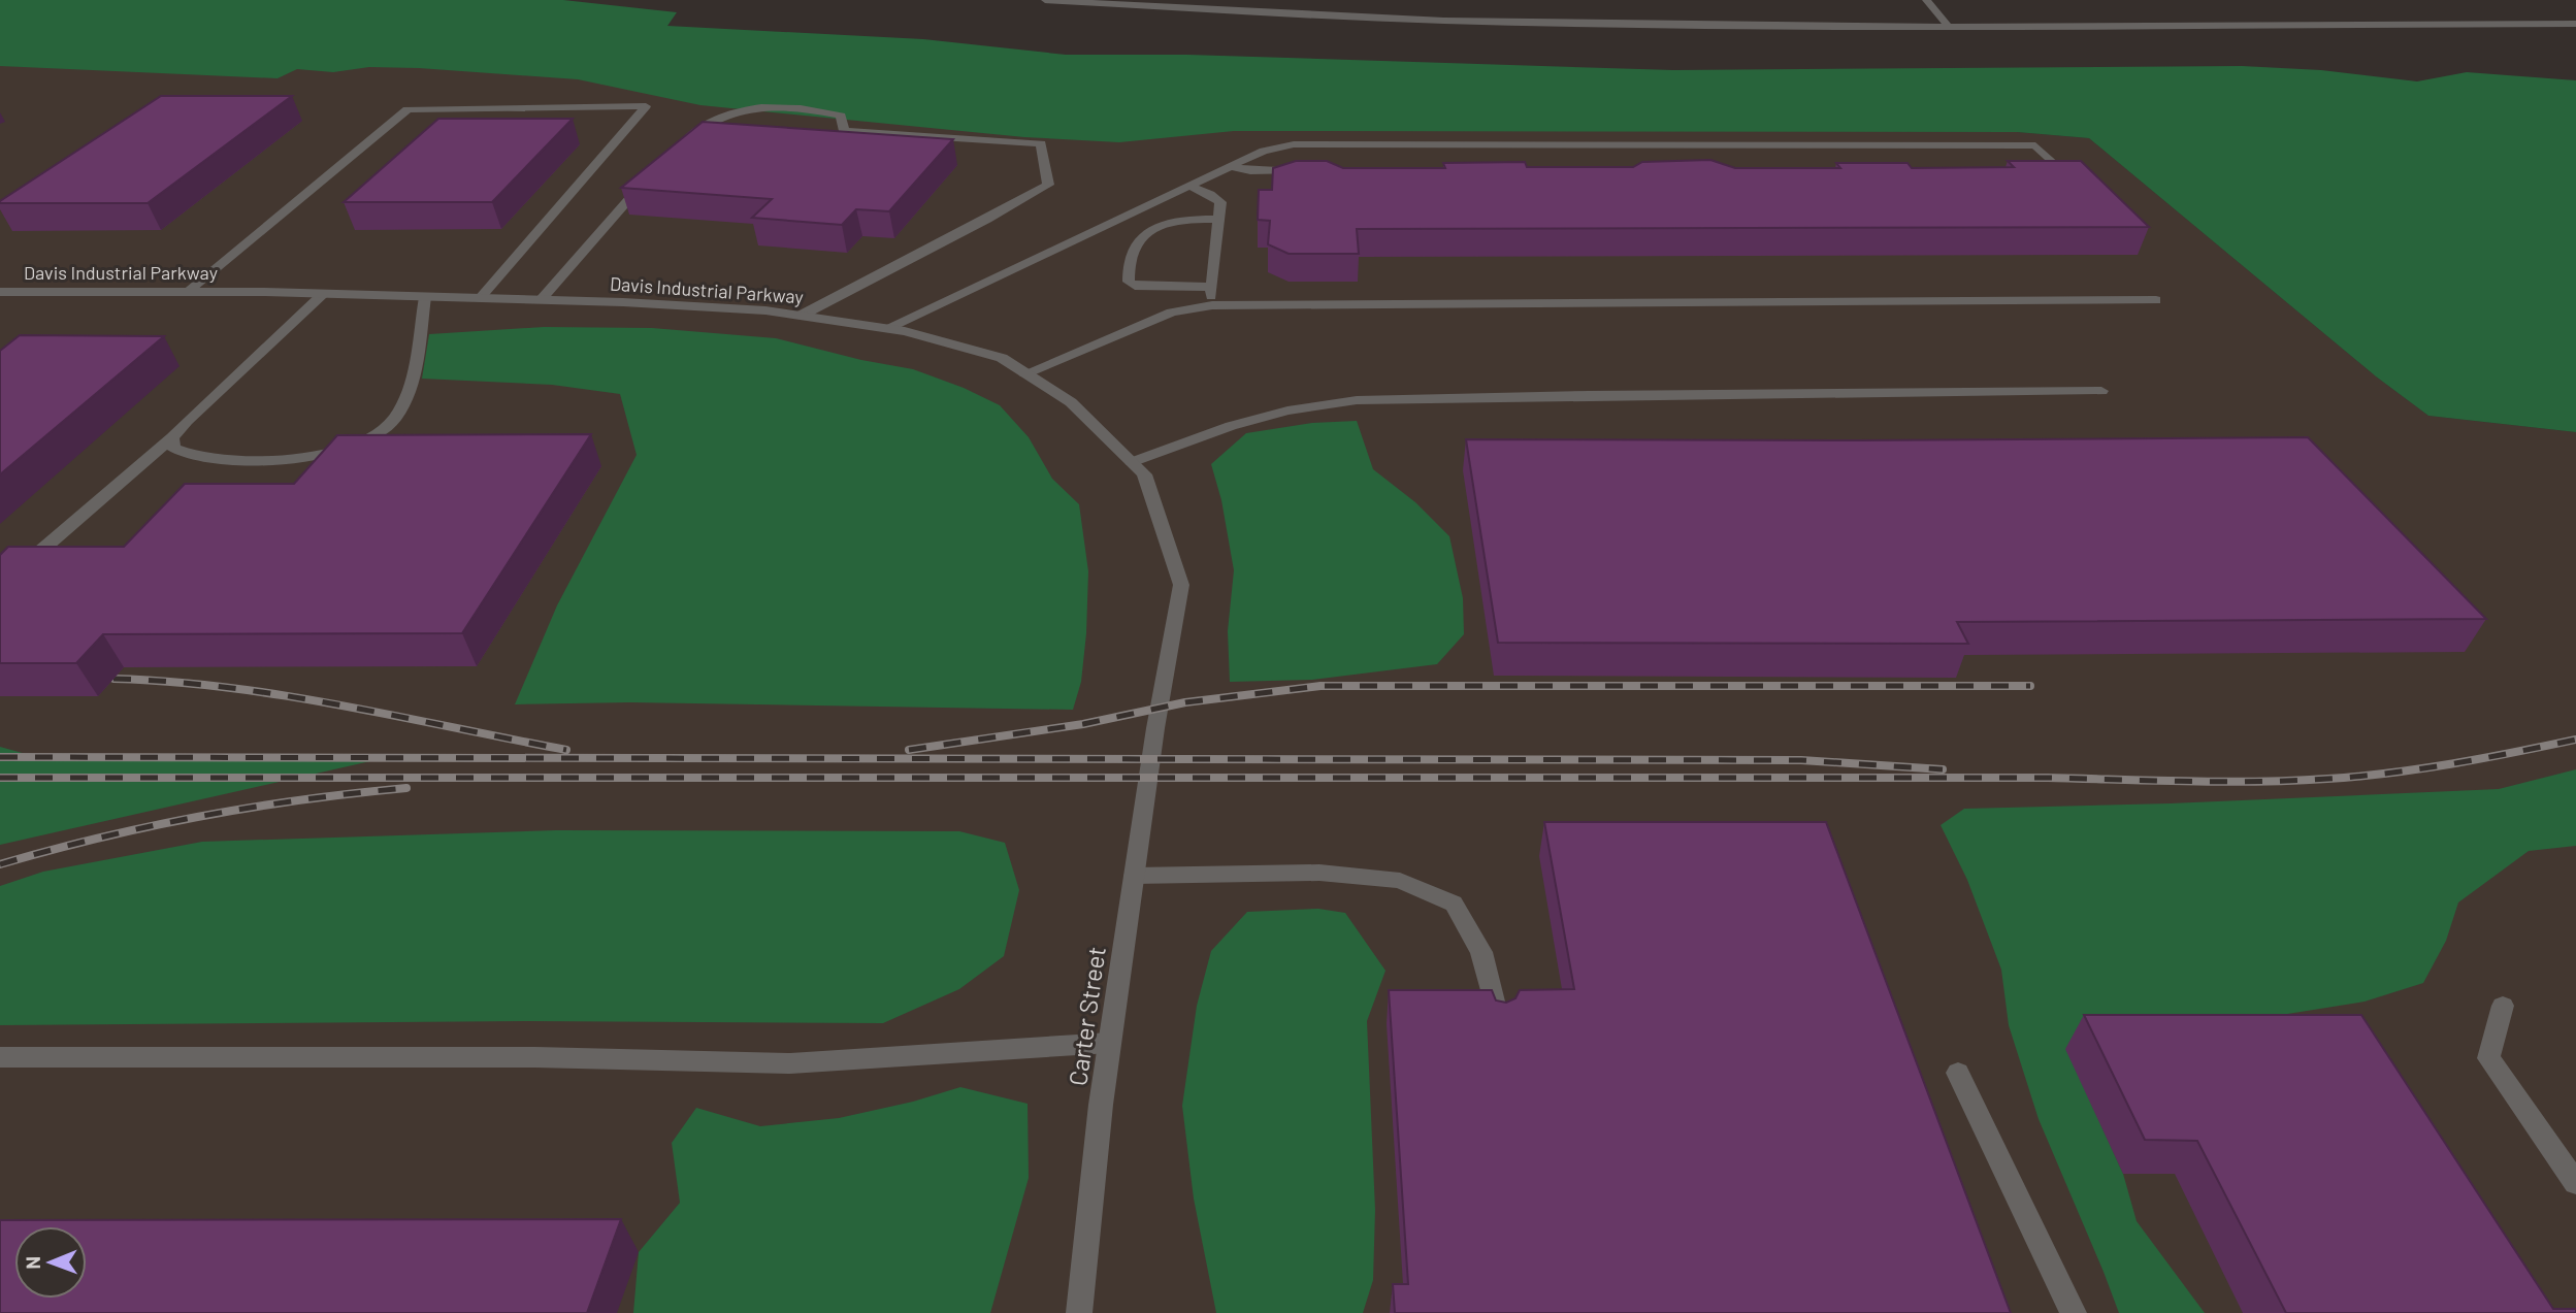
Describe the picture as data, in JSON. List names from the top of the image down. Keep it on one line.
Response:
{"streets":{"street":["Davis Industrial Parkway","Carter Street"]},"crossings":[["Davis Industrial Parkway","Carter Street"]],"north":"left"}
